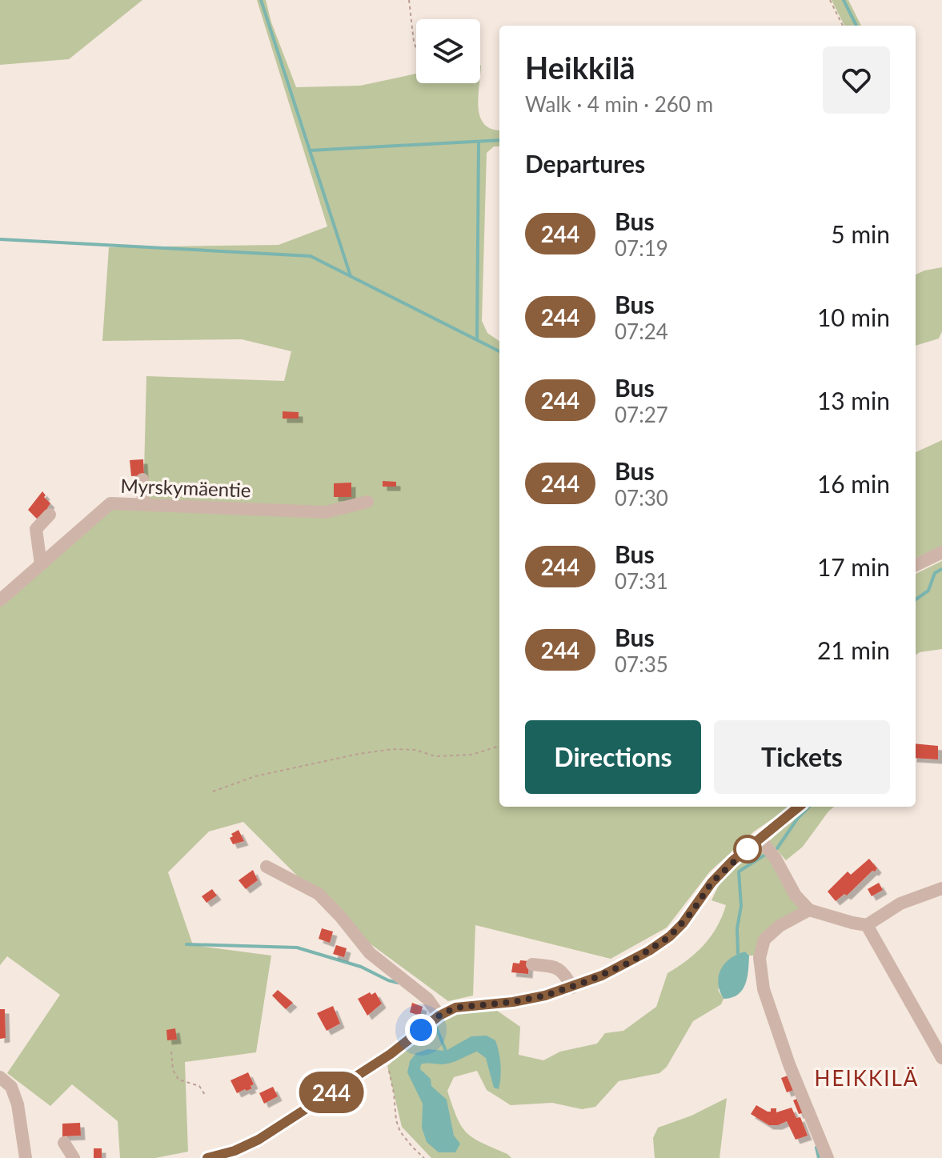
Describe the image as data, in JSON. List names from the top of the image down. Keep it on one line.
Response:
{"streets":{"street":["Myrskymäentie"]},"districts":["HEIKKILÄ"],"lines":["bus line 244"],"page":{"on_map":"244","heading":[["Heikkilä","Walk · 4 min · 260 m"],"Departures"],"list":[{"mark":"244","name":"Bus","note":"07:19","value":"5 min"},{"mark":"244","name":"Bus","note":"07:24","value":"10 min"},{"mark":"244","name":"Bus","note":"07:27","value":"13 min"},{"mark":"244","name":"Bus","note":"07:30","value":"16 min"},{"mark":"244","name":"Bus","note":"07:31","value":"17 min"},{"mark":"244","name":"Bus","note":"07:35","value":"21 min"}],"buttons":["Directions","Tickets"]}}
